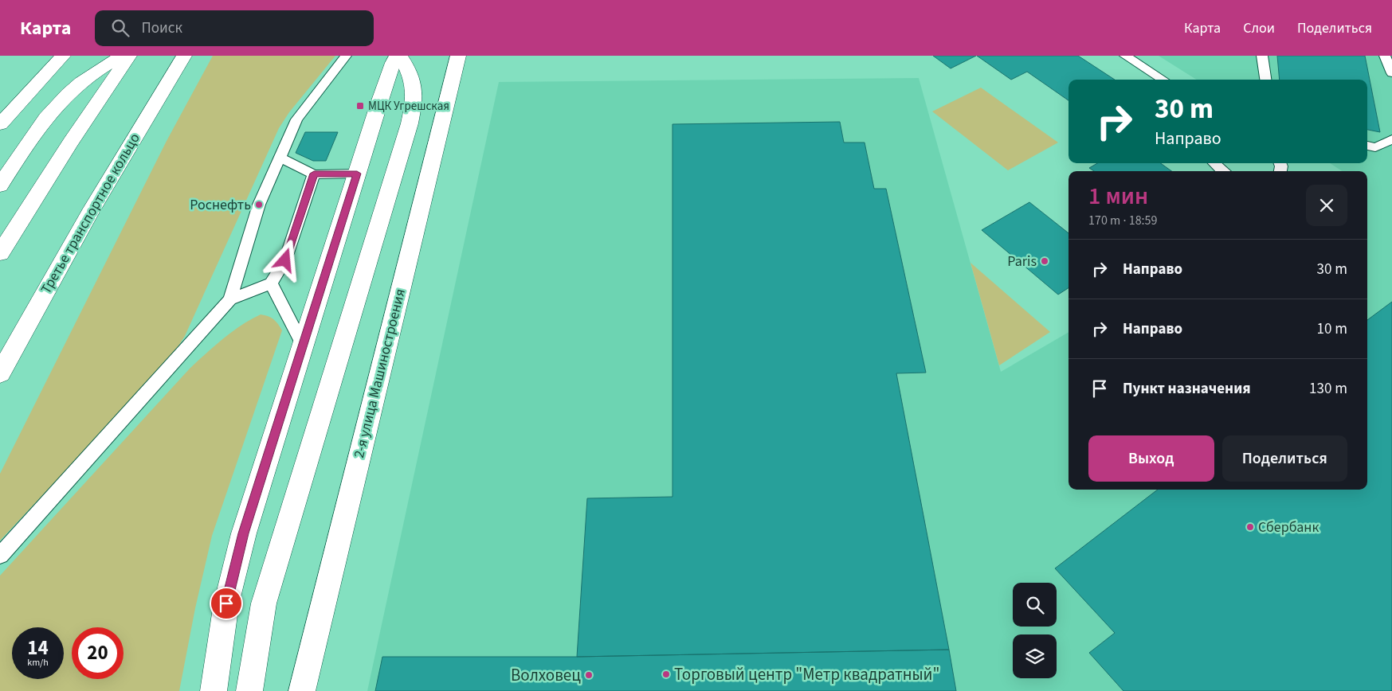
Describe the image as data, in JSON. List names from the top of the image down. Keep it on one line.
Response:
{"streets":{"main road":["Третье транспортное кольцо","2-я улица Машиностроения"]},"places":{"transit":["МЦК Угрешская"],"other":["Роснефть","Paris","Сбербанк","Торговый центр \"Метр квадратный\"","Волховец"]},"page":{"header":"Карта","search":"Поиск","nav":["Карта","Слои","Поделиться"],"turn":["30 m","Направо"],"heading":["1 мин","170 m · 18:59"],"list":[{"name":"Направо","value":"30 m"},{"name":"Направо","value":"10 m"},{"name":"Пункт назначения","value":"130 m"}],"buttons":["Выход","Поделиться"],"speed":"14 km/h","limit":"20"}}
